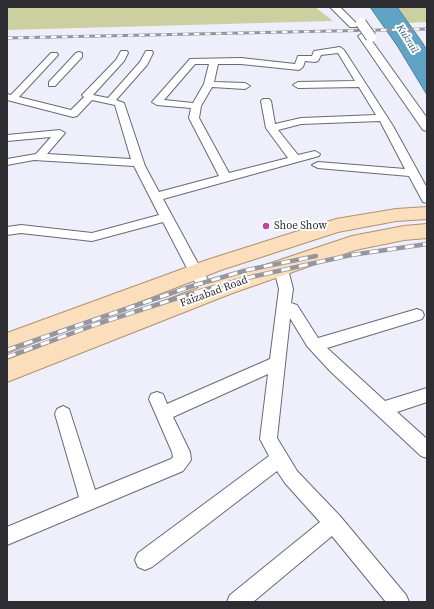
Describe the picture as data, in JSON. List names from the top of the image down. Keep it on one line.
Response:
{"streets":{"main road":["Faizabad Road"]},"water":["Kukrail"],"places":["Shoe Show"]}
